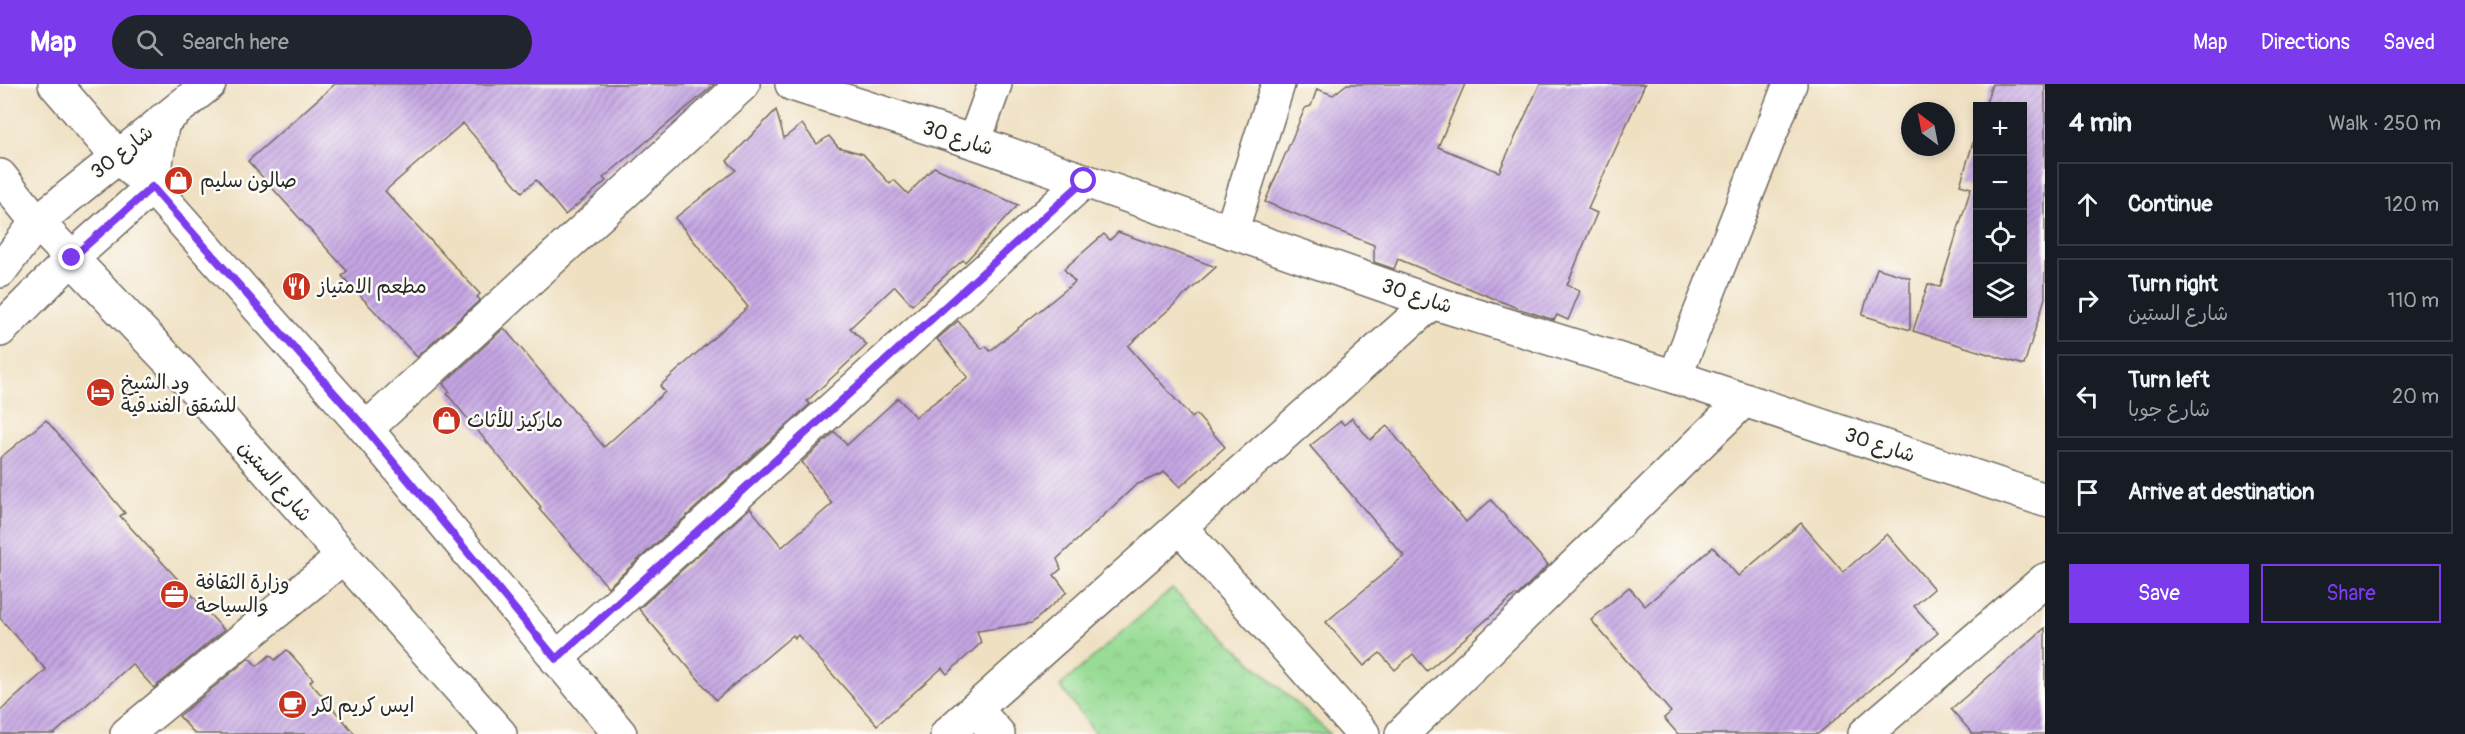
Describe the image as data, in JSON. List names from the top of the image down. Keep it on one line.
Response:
{"streets":{"street":["شارع 30","شارع الستين"]},"crossings":[["شارع 30","شارع الستين"]],"places":{"shop":["صالون سليم","ماركيز للأثاث"],"restaurant":["مطعم الامتياز"],"hotel":["ود الشيخ للشقق الفندقية"],"office":["وزارة الثقافة والسياحة"],"cafe":["ايس كريم لكر"]},"north":"top left","page":{"header":"Map","search":"Search here","nav":["Map","Directions","Saved"],"heading":["4 min","Walk · 250 m"],"map_buttons":["+","−"],"list":[["Continue","120 m"],["Turn right","شارع الستين","110 m"],["Turn left","شارع جوبا","20 m"],"Arrive at destination"],"buttons":["Save","Share"]}}
